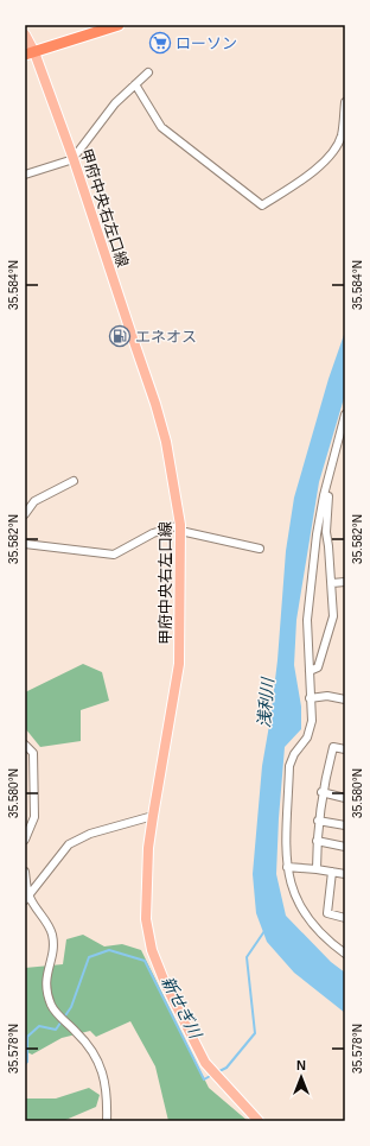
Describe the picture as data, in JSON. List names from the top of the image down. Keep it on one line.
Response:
{"streets":{"main road":["甲府中央右左口線"]},"water":["浅利川","新せぎ川"],"places":{"supermarket":["ローソン"],"fuel station":["エネオス"]},"north":"top","coordinates":["35.584°N","35.582°N","35.580°N","35.578°N"]}
